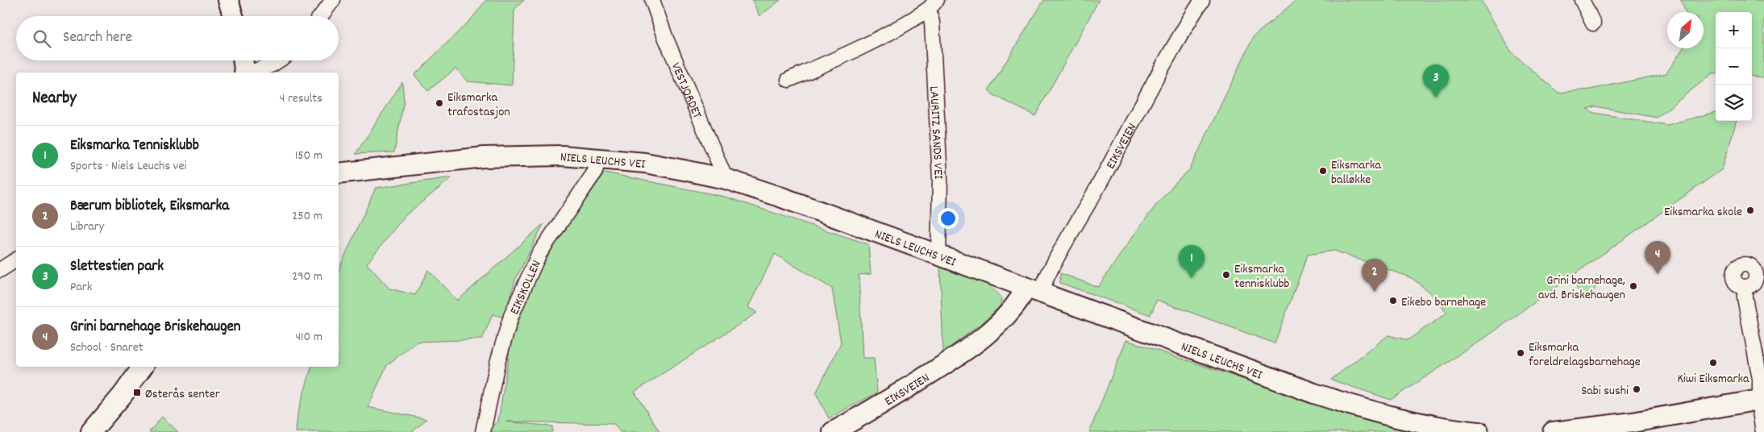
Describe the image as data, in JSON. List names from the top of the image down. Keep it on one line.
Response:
{"streets":{"street":["VESTJORDET","LAURITZ SANDS VEI","EIKSVEIEN","NIELS LEUCHS VEI","EIKSKOLLEN"]},"crossings":[["VESTJORDET","NIELS LEUCHS VEI"],["LAURITZ SANDS VEI","NIELS LEUCHS VEI"],["EIKSVEIEN","NIELS LEUCHS VEI"],["NIELS LEUCHS VEI","EIKSKOLLEN"]],"places":{"other":["Eiksmarka trafostasjon","Eiksmarka balløkke","Eiksmarka skole","Eiksmarka tennisklubb","Grini barnehage, avd. Briskehaugen","Eikebo barnehage","Eiksmarka foreldrelagsbarnehage","Kiwi Eiksmarka","Sabi sushi"],"transit":["Østerås senter"]},"north":"top right","page":{"map_buttons":["+","−"],"search":"Search here","pins":["3","4","1","2"],"heading":["Nearby","4 results"],"list":[{"mark":"1","name":"Eiksmarka Tennisklubb","note":"Sports · Niels Leuchs vei","value":"150 m"},{"mark":"2","name":"Bærum bibliotek, Eiksmarka","note":"Library","value":"250 m"},{"mark":"3","name":"Slettestien park","note":"Park","value":"290 m"},{"mark":"4","name":"Grini barnehage Briskehaugen","note":"School · Snaret","value":"410 m"}]}}
